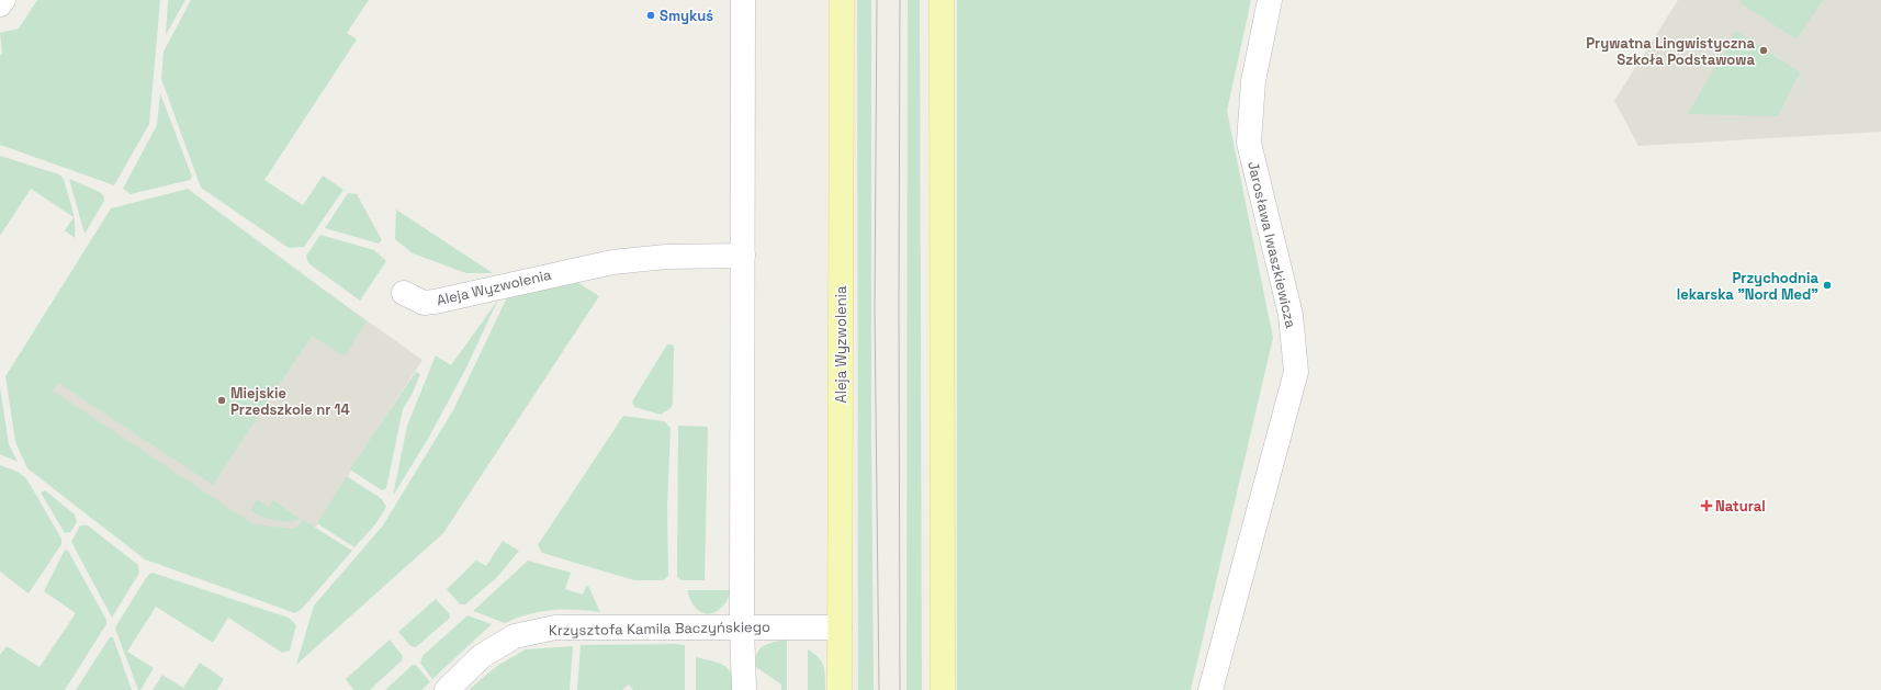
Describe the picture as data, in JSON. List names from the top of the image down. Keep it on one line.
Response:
{"streets":{"main road":["Aleja Wyzwolenia"],"street":["Jarosława Iwaszkiewicza","Krzysztofa Kamila Baczyńskiego"]},"crossings":[["Aleja Wyzwolenia","Krzysztofa Kamila Baczyńskiego"]],"places":{"other":["Smykuś","Prywatna Lingwistyczna Szkoła Podstawowa","Przychodnia lekarska \"Nord Med\"","Miejskie Przedszkole nr 14"],"health":["Natural"]}}
